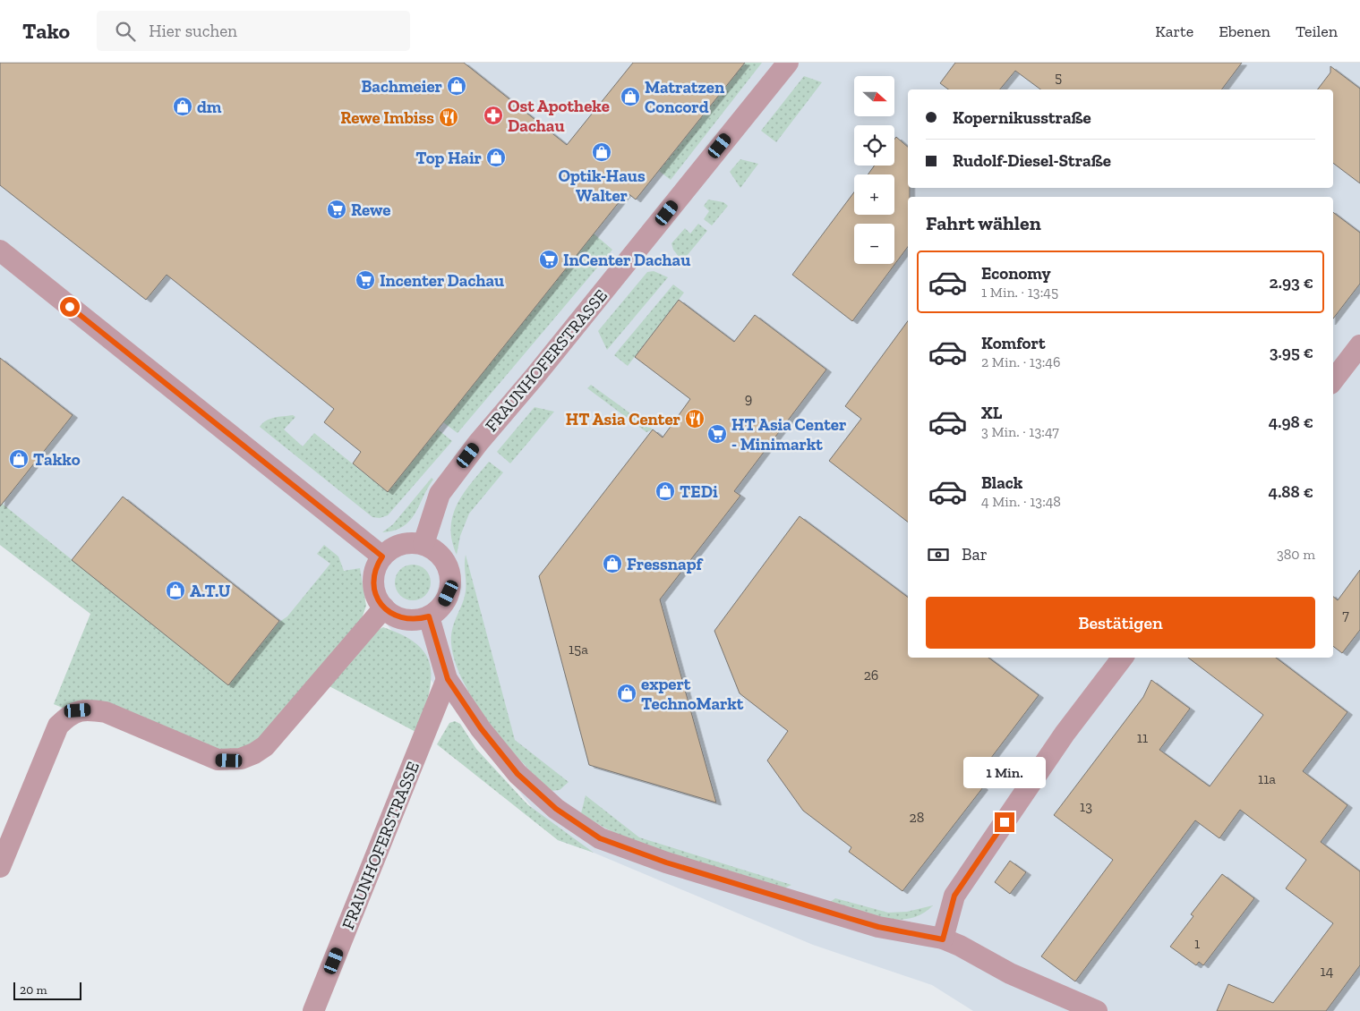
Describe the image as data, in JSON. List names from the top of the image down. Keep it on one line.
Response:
{"streets":{"street":["FRAUNHOFERSTRASSE"]},"places":{"shop":["Bachmeier","Matratzen Concord","dm","Optik-Haus Walter","Top Hair","Takko","TEDi","Fressnapf","A.T.U","expert TechnoMarkt"],"pharmacy":["Ost Apotheke Dachau"],"restaurant":["Rewe Imbiss","HT Asia Center"],"supermarket":["Rewe","InCenter Dachau","Incenter Dachau","HT Asia Center - Minimarkt"]},"house_numbers":["5","9","7","15a","26","11","11a","13","28","1","14"],"scale_bar":"20 m","north":"right","page":{"header":"Tako","search":"Hier suchen","nav":["Karte","Ebenen","Teilen"],"map_buttons":["+","−"],"banner":["Kopernikusstraße","Rudolf-Diesel-Straße"],"heading":"Fahrt wählen","list":[{"name":"Economy","note":"1 Min. · 13:45","value":"2.93 €"},{"name":"Komfort","note":"2 Min. · 13:46","value":"3.95 €"},{"name":"XL","note":"3 Min. · 13:47","value":"4.98 €"},{"name":"Black","note":"4 Min. · 13:48","value":"4.88 €"}],"pay":["Bar","380 m"],"buttons":"Bestätigen","bubble":"1 Min.","scale":"20 m"}}
